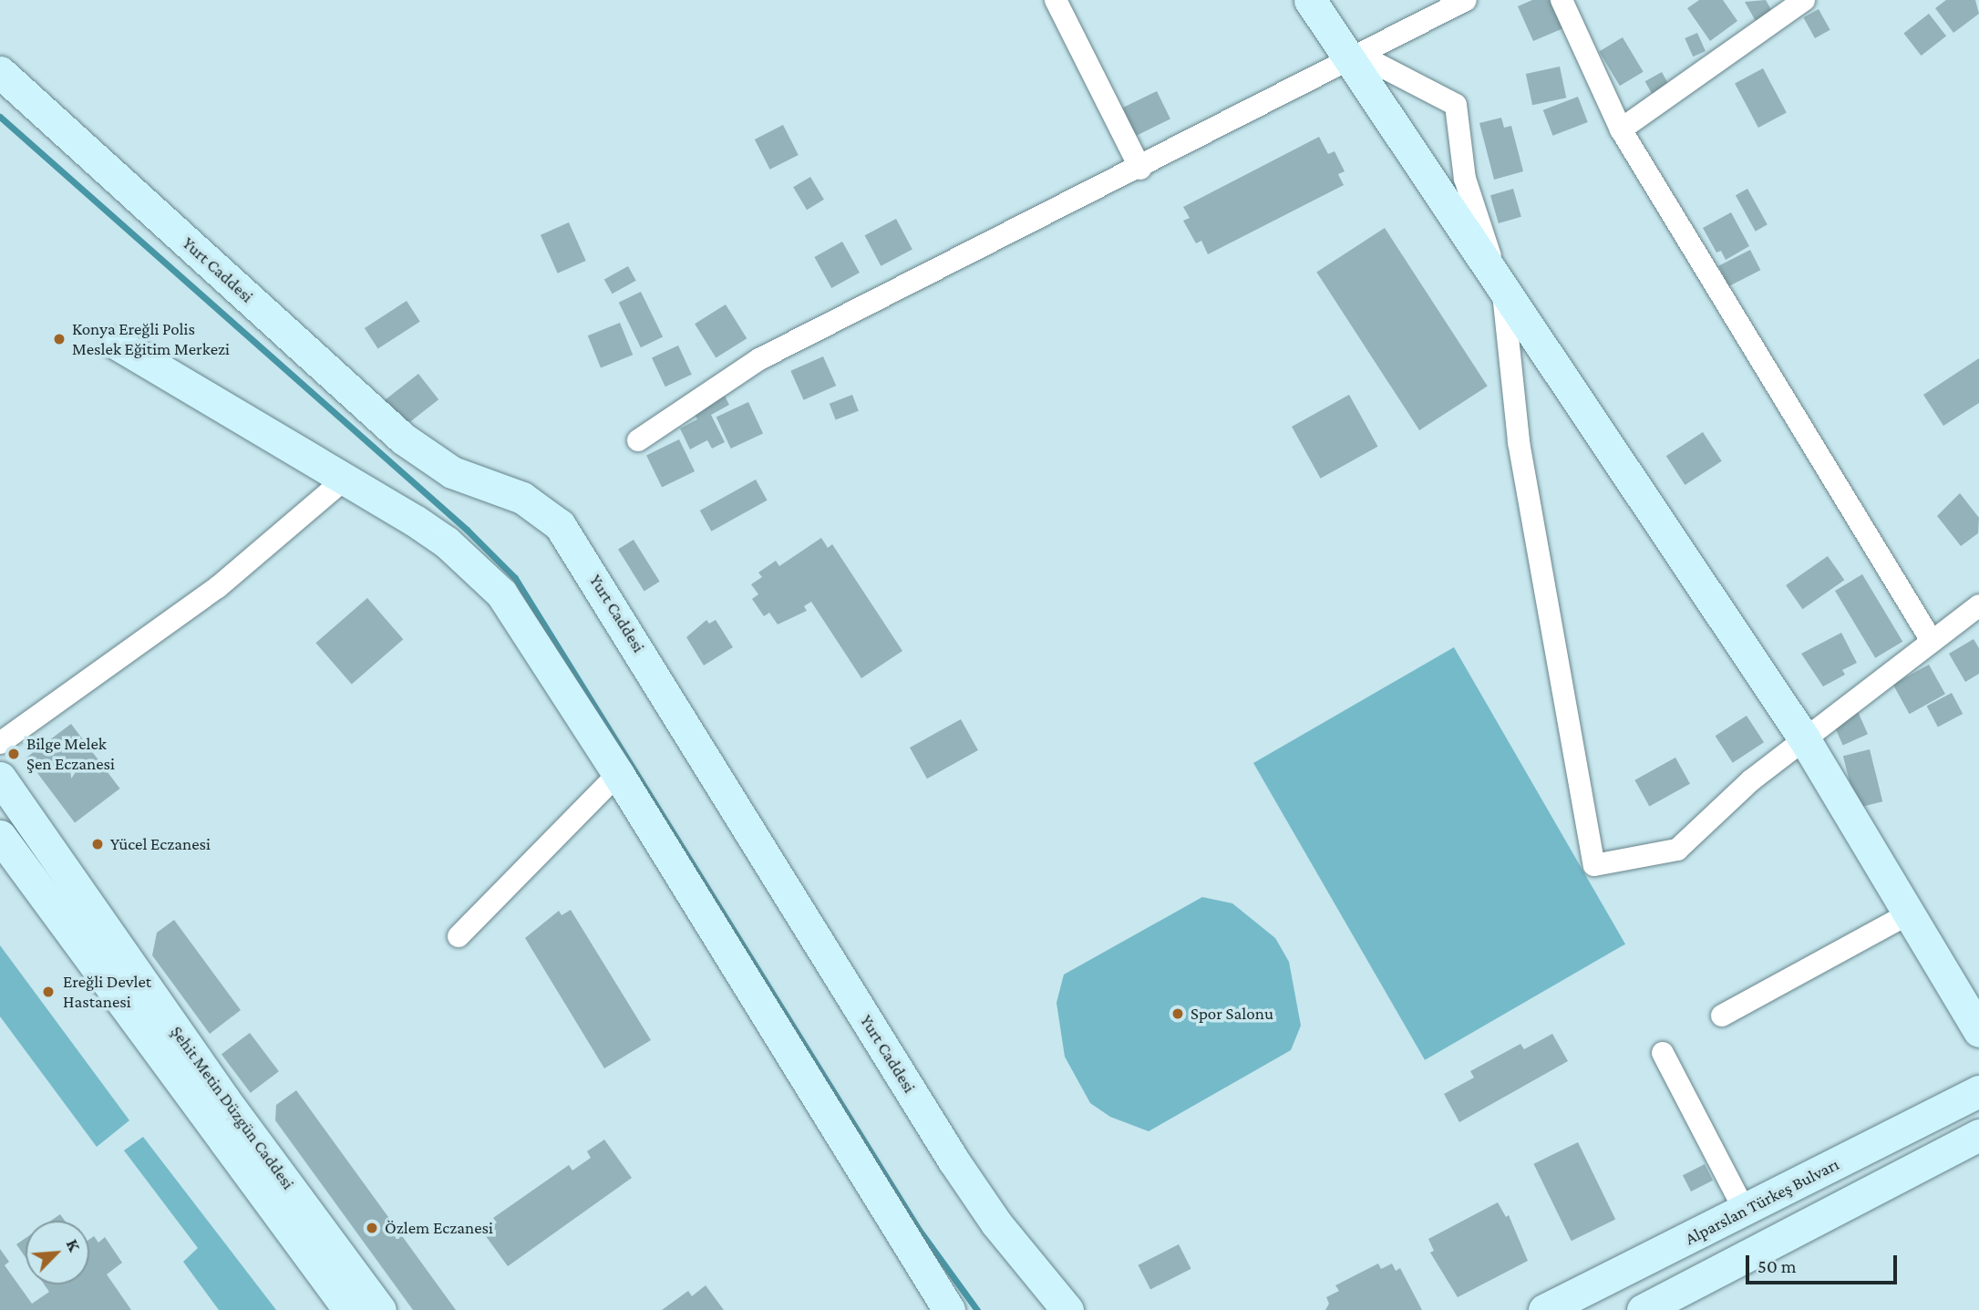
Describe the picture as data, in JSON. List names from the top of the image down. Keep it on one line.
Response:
{"streets":{"street":["Yurt Caddesi","Şehit Metin Düzgün Caddesi","Alparslan Türkeş Bulvarı"]},"places":["Konya Ereğli Polis Meslek Eğitim Merkezi","Bilge Melek Şen Eczanesi","Yücel Eczanesi","Ereğli Devlet Hastanesi","Spor Salonu","Özlem Eczanesi"],"scale_bar":"50 m","north":"top right"}
